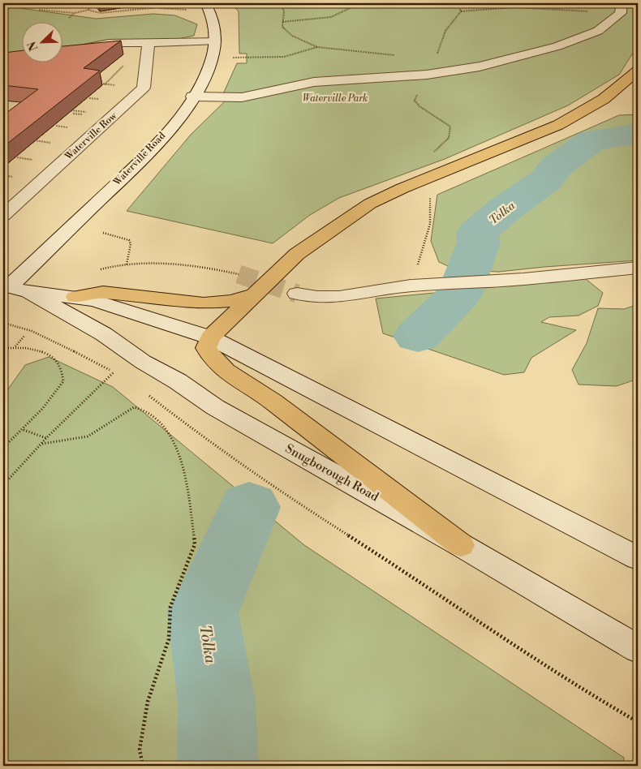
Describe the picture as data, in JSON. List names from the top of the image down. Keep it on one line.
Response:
{"streets":{"street":["Waterville Row","Waterville Road","Snugborough Road"]},"crossings":[["Waterville Road","Snugborough Road"]],"water":["Tolka"],"parks":["Waterville Park"],"north":"bottom left"}
